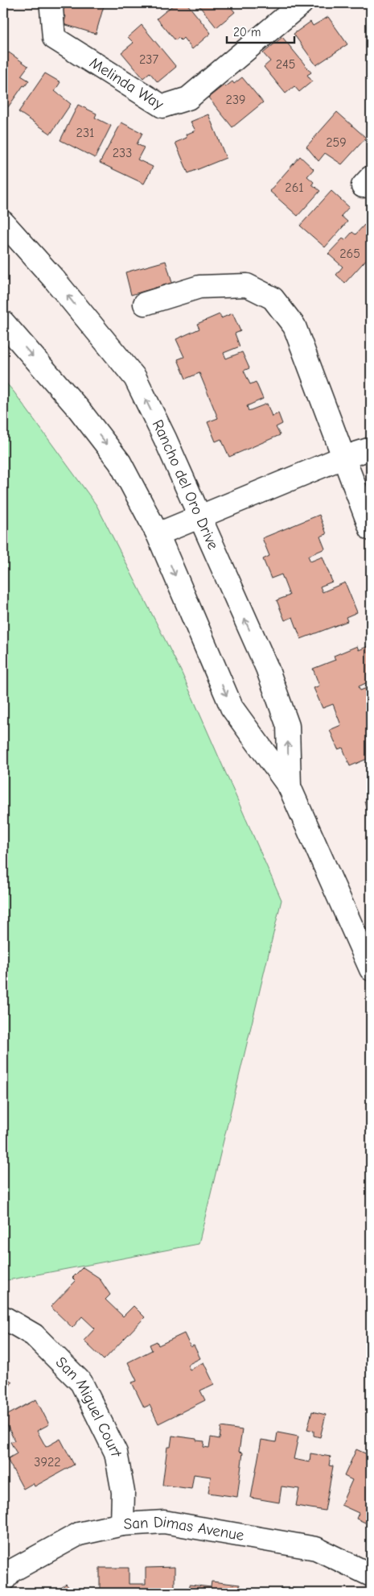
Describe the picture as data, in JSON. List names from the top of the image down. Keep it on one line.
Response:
{"streets":{"street":["Melinda Way","Rancho del Oro Drive","San Miguel Court","San Dimas Avenue"]},"crossings":[["San Miguel Court","San Dimas Avenue"]],"house_numbers":["237","245","239","231","259","233","261","265","3922"],"scale_bar":"20 m"}
